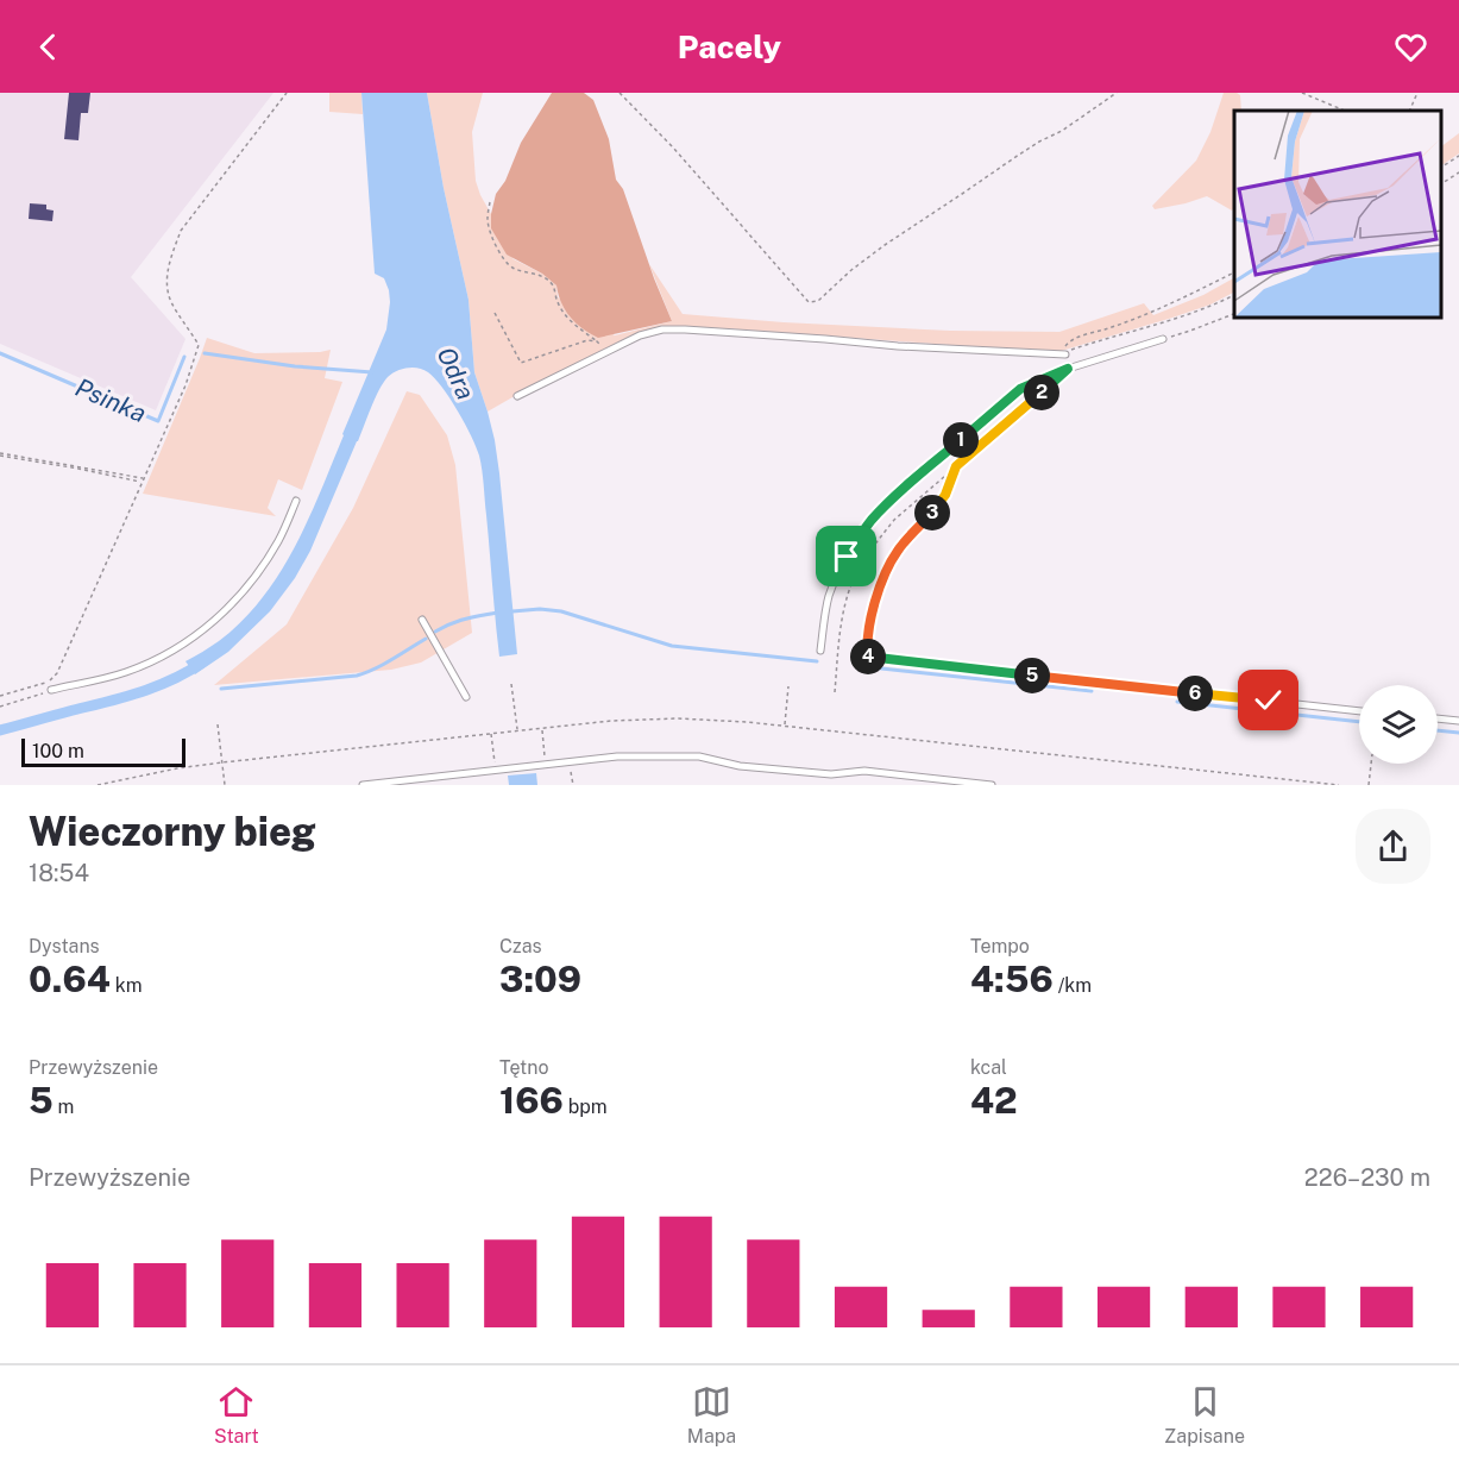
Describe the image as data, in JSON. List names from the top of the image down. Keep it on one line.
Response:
{"water":["Odra","Psinka"],"scale_bar":"100 m","page":{"header":"Pacely","pins":["2","1","3","4","5","6"],"scale":"100 m","heading":["Wieczorny bieg","18:54"],"stats":[["Dystans","0.64 km"],["Czas","3:09"],["Tempo","4:56 /km"],["Przewyższenie","5 m"],["Tętno","166 bpm"],["kcal","42"]],"chart":["Przewyższenie","226–230 m"],"tabs":["Start","Mapa","Zapisane"]}}
